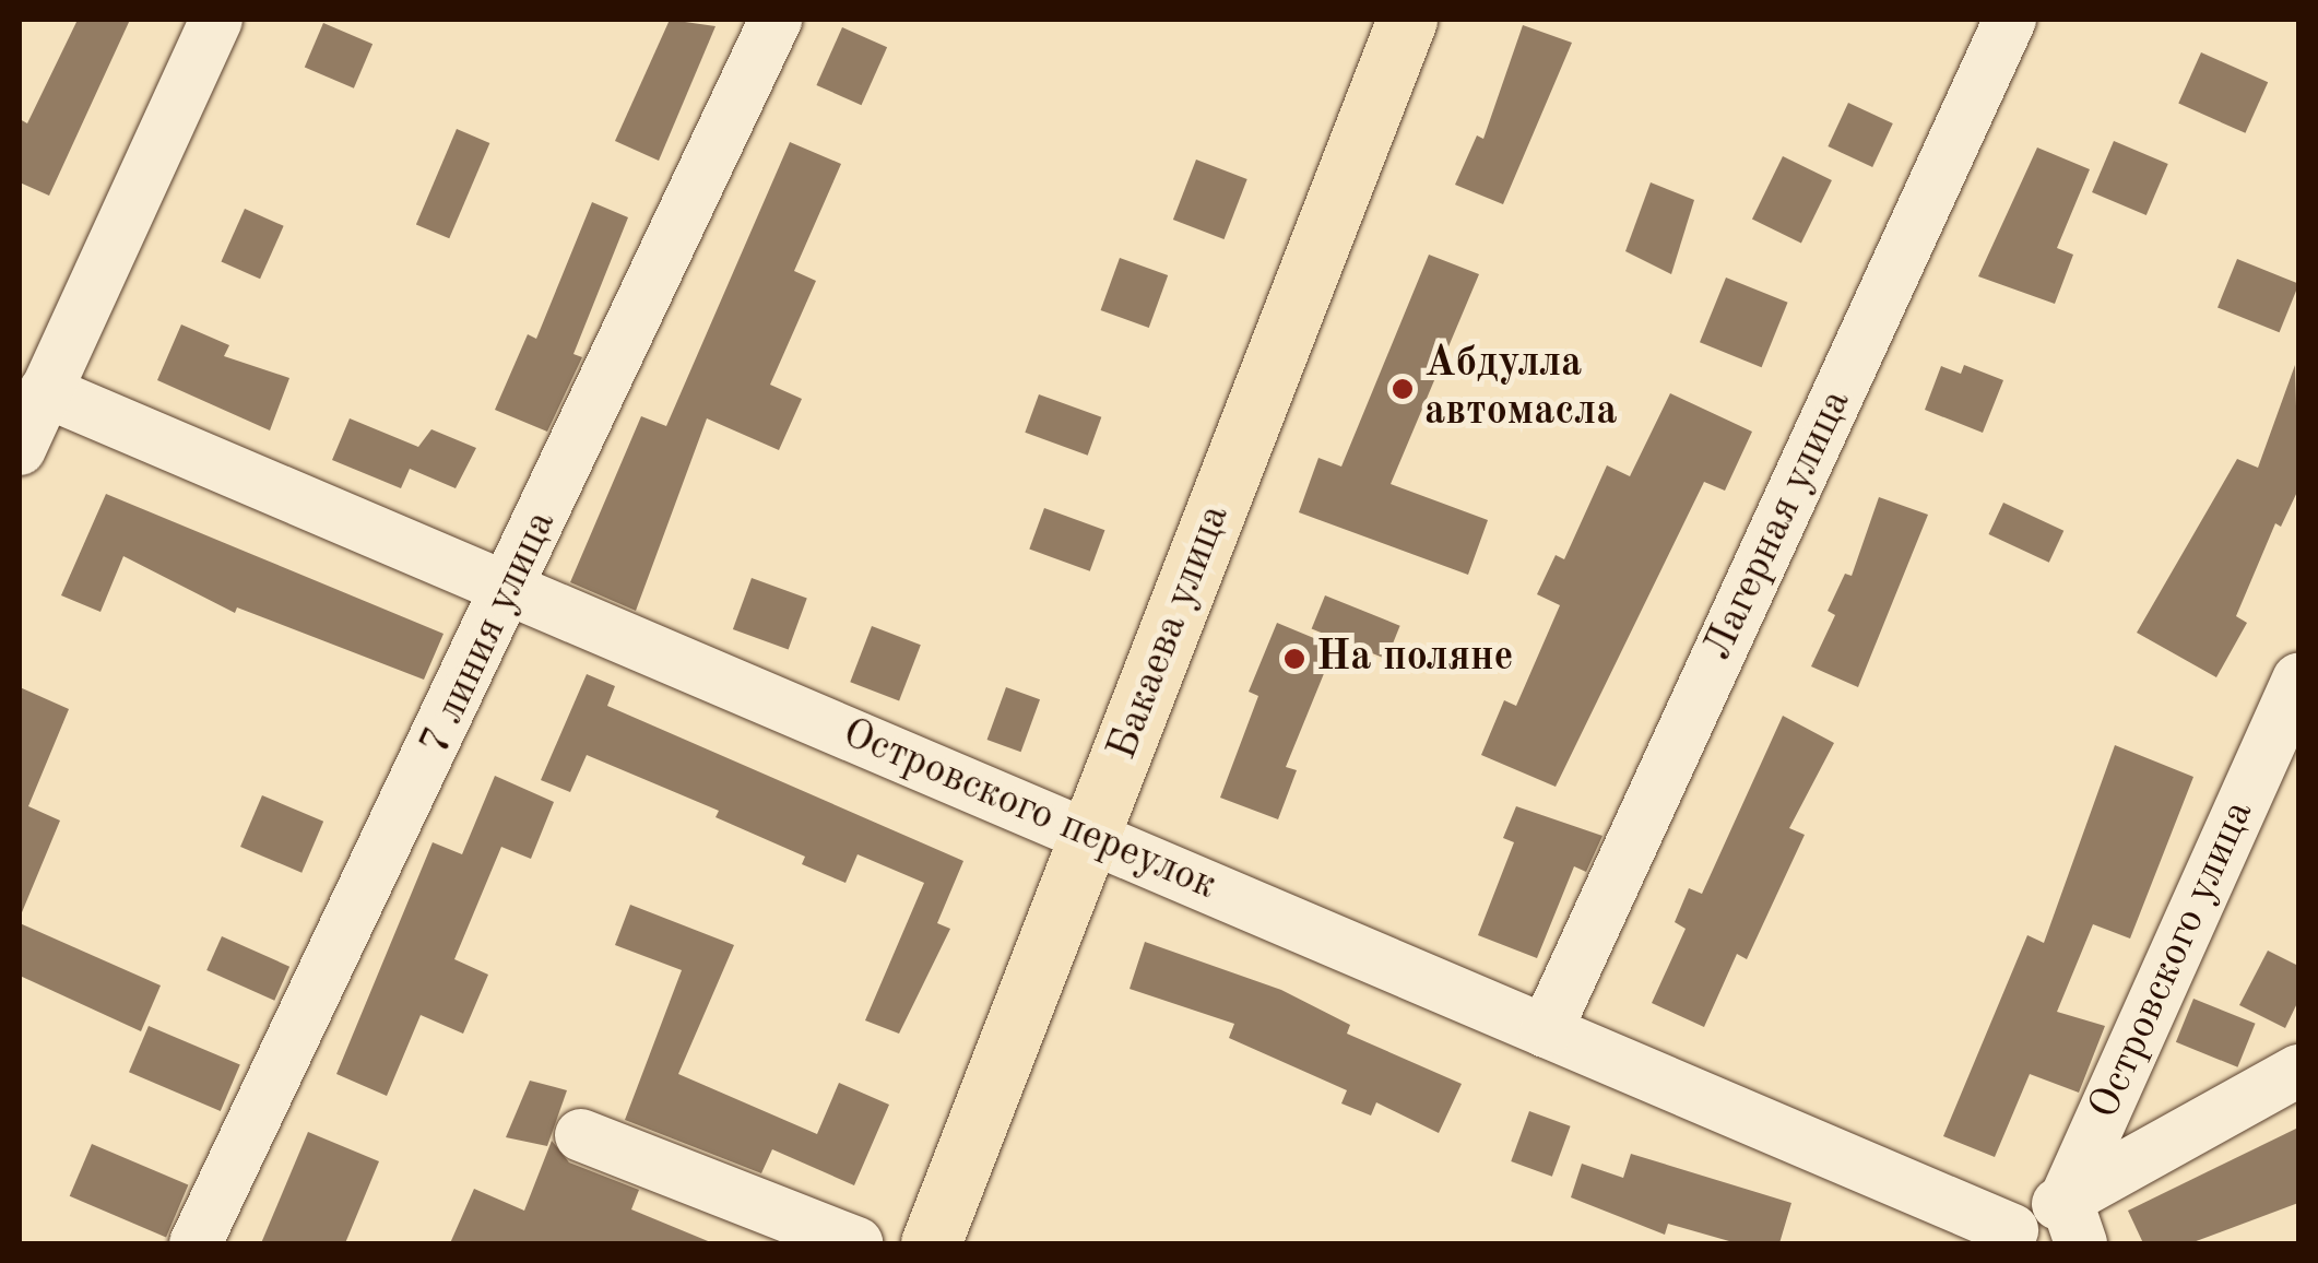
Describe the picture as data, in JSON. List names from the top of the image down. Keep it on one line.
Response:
{"streets":{"main road":["Бакаева улица"],"street":["Лагерная улица","7 линия улица","Островского переулок","Островского улица"]},"crossings":[["Лагерная улица","Островского переулок"],["Бакаева улица","Островского переулок"],["7 линия улица","Островского переулок"]],"places":["Абдулла автомасла","На поляне"]}
